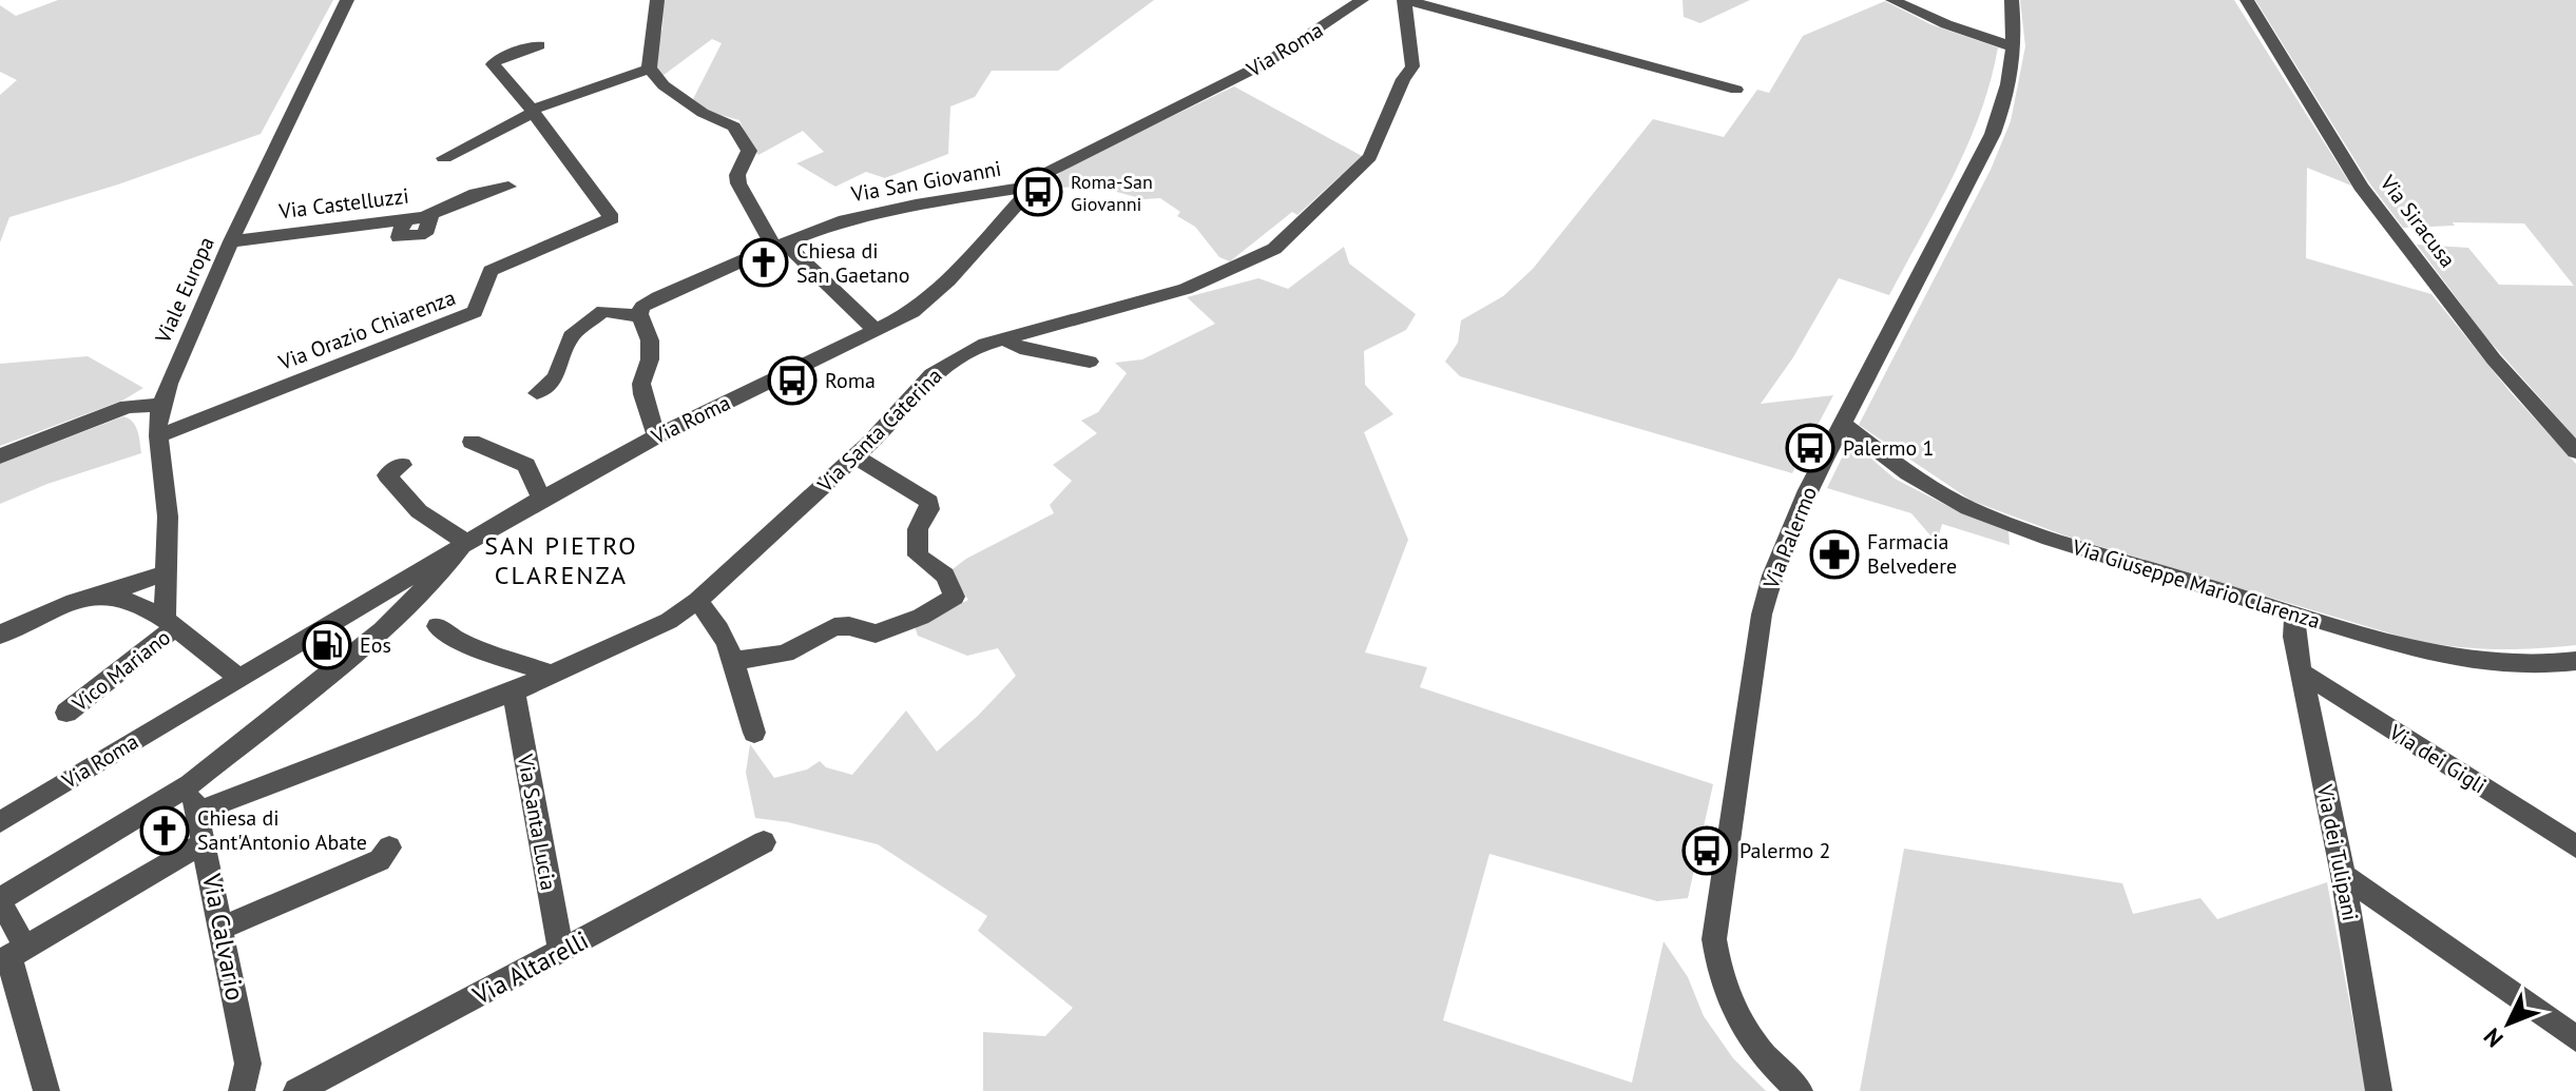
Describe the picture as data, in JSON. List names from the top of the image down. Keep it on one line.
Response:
{"streets":{"street":["Via Roma","Via San Giovanni","Via Castelluzzi","Via Siracusa","Viale Europa","Via Orazio Chiarenza","Via Santa Caterina","Via Palermo","Via Giuseppe Mario Clarenza","Vico Mariano","Via dei Gigli","Via Santa Lucia","Via dei Tulipani","Via Calvario","Via Altarelli"]},"crossings":[["Via Roma","Via San Giovanni"],["Via Castelluzzi","Viale Europa"],["Viale Europa","Via Orazio Chiarenza"],["Viale Europa","Vico Mariano"],["Via Santa Caterina","Via Santa Lucia"],["Via Santa Caterina","Via Calvario"],["Via Palermo","Via Giuseppe Mario Clarenza"],["Via Giuseppe Mario Clarenza","Via dei Tulipani"],["Via dei Gigli","Via dei Tulipani"],["Via Santa Lucia","Via Altarelli"]],"districts":["SAN PIETRO CLARENZA"],"places":{"bus stop":["Roma-San Giovanni","Roma","Palermo 1","Palermo 2"],"church":["Chiesa di San Gaetano","Chiesa di Sant'Antonio Abate"],"pharmacy":["Farmacia Belvedere"],"fuel station":["Eos"]},"north":"bottom left"}
